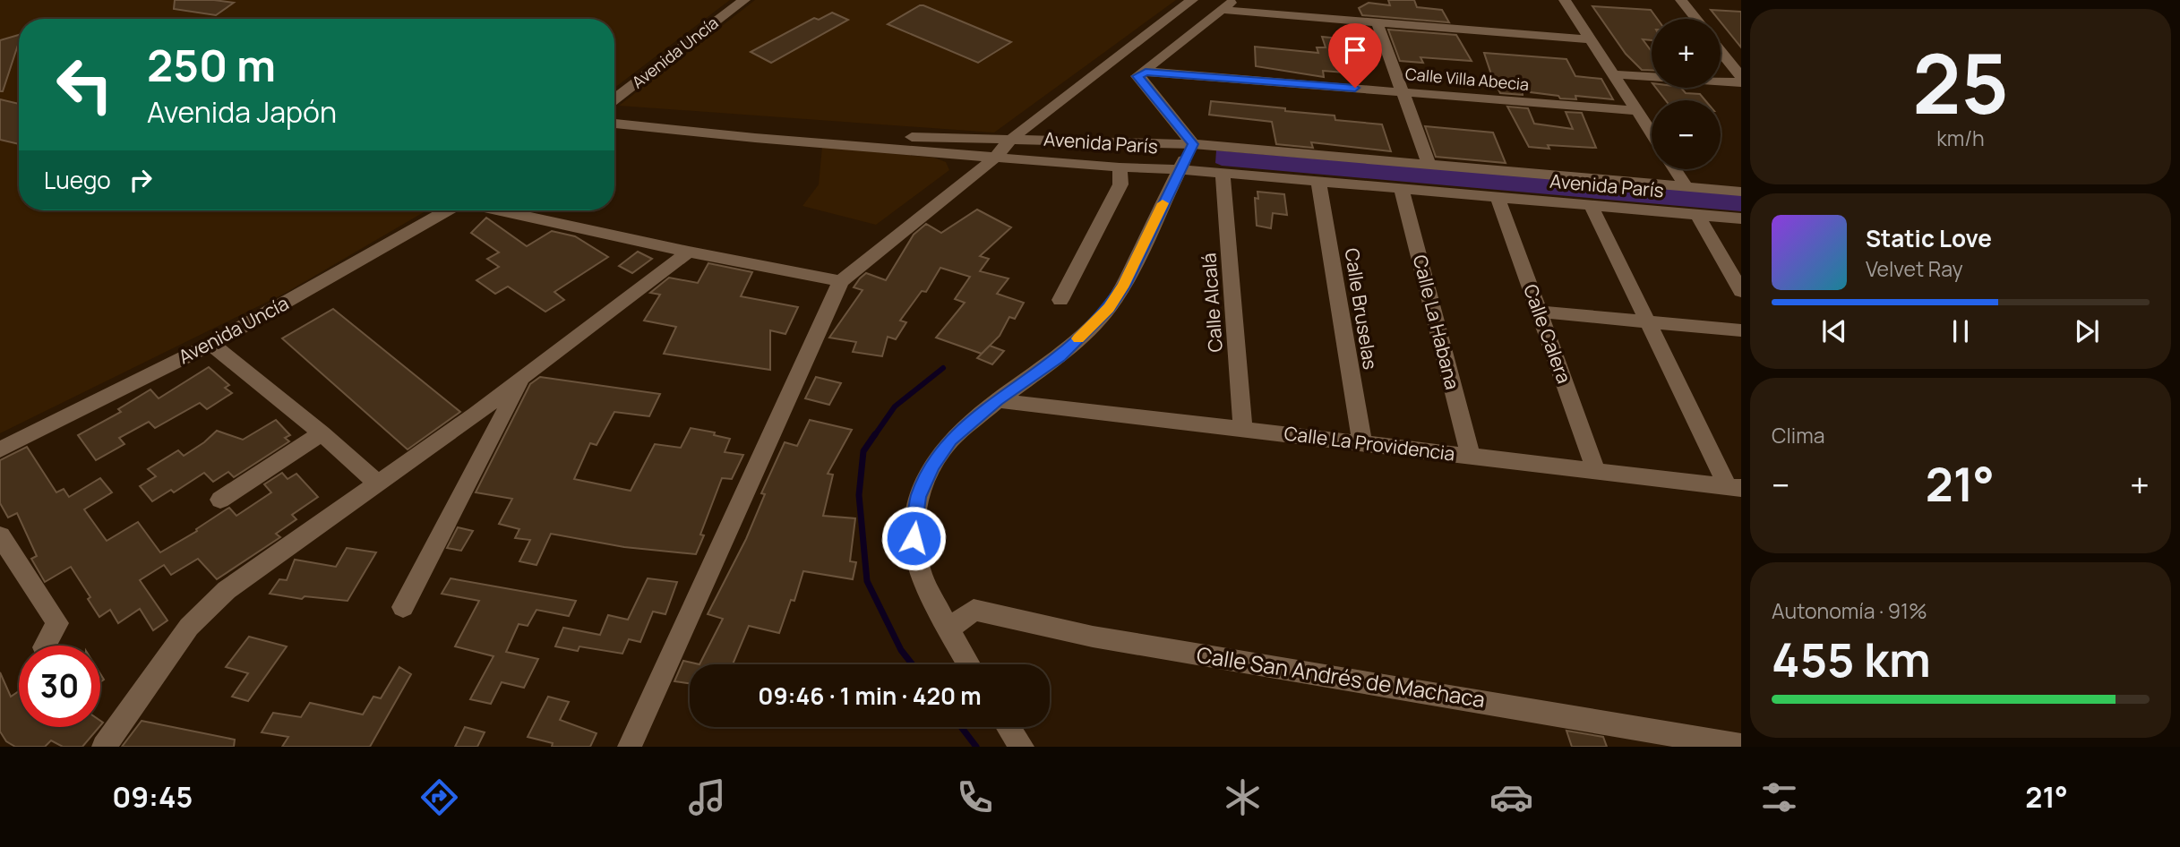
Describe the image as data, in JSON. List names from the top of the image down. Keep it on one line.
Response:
{"streets":{"street":["Avenida Uncía","Calle Villa Abecia","Avenida París","Calle Alcalá","Calle Bruselas","Calle La Habana","Calle Calera","Calle La Providencia","Calle San Andrés de Machaca"]},"crossings":[["Avenida París","Calle Alcalá"],["Avenida París","Calle Bruselas"],["Avenida París","Calle La Habana"],["Avenida París","Calle Calera"],["Calle Alcalá","Calle La Providencia"],["Calle Bruselas","Calle La Providencia"],["Calle La Habana","Calle La Providencia"],["Calle Calera","Calle La Providencia"]],"page":{"tile":[["25","km/h"],"Clima",["Autonomía · 91%","455 km"]],"map_buttons":["+","−"],"turn":["250 m","Avenida Japón"],"then":"Luego","song":["Static Love","Velvet Ray"],"heat":["−","21°","+"],"limit":"30","trip":"09:46 · 1 min · 420 m","tabs":["09:45","21°"]}}
